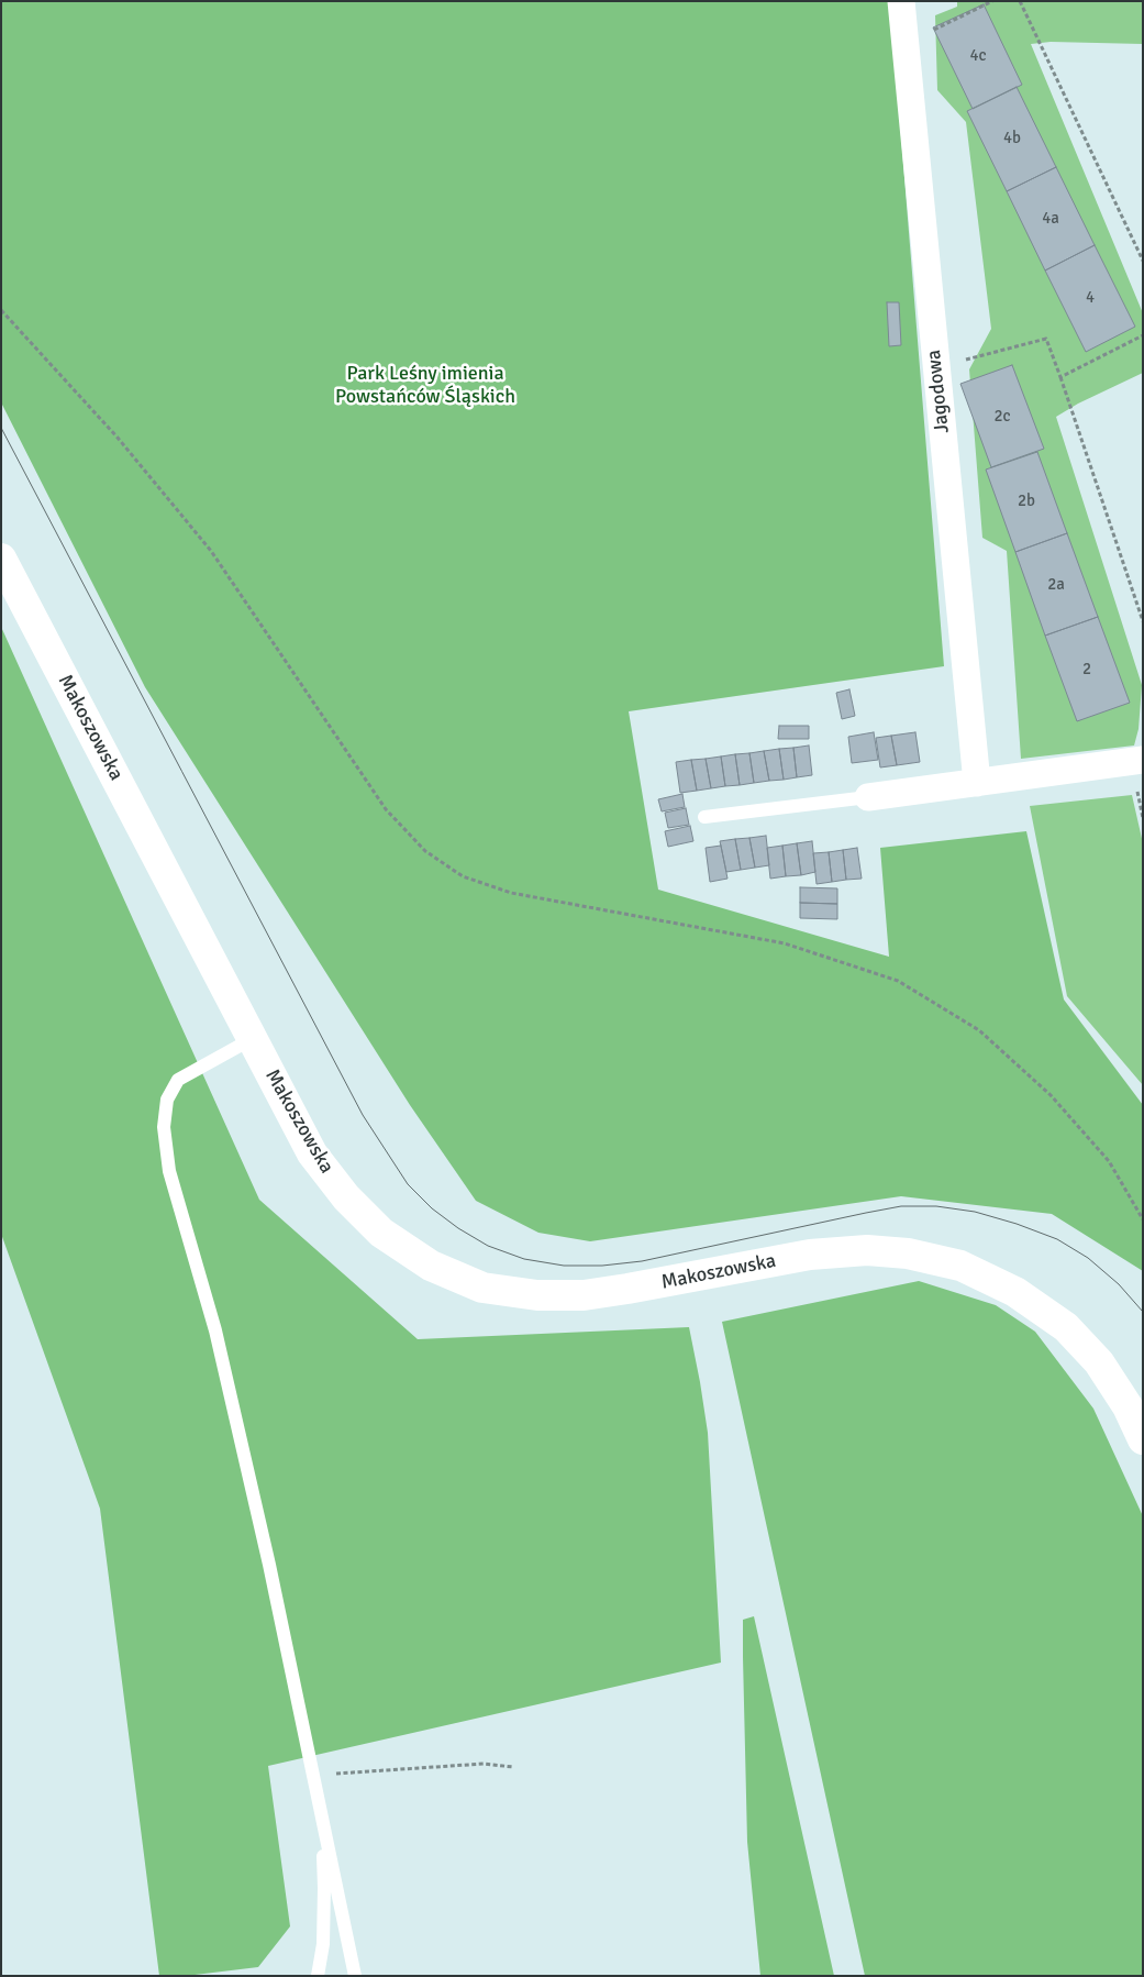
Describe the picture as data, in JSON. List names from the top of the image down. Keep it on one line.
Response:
{"streets":{"main road":["Makoszowska"],"street":["Jagodowa"]},"parks":["Park Leśny imienia Powstańców Śląskich"],"house_numbers":["4c","4b","4a","4","2c","2b","2a","2"]}
